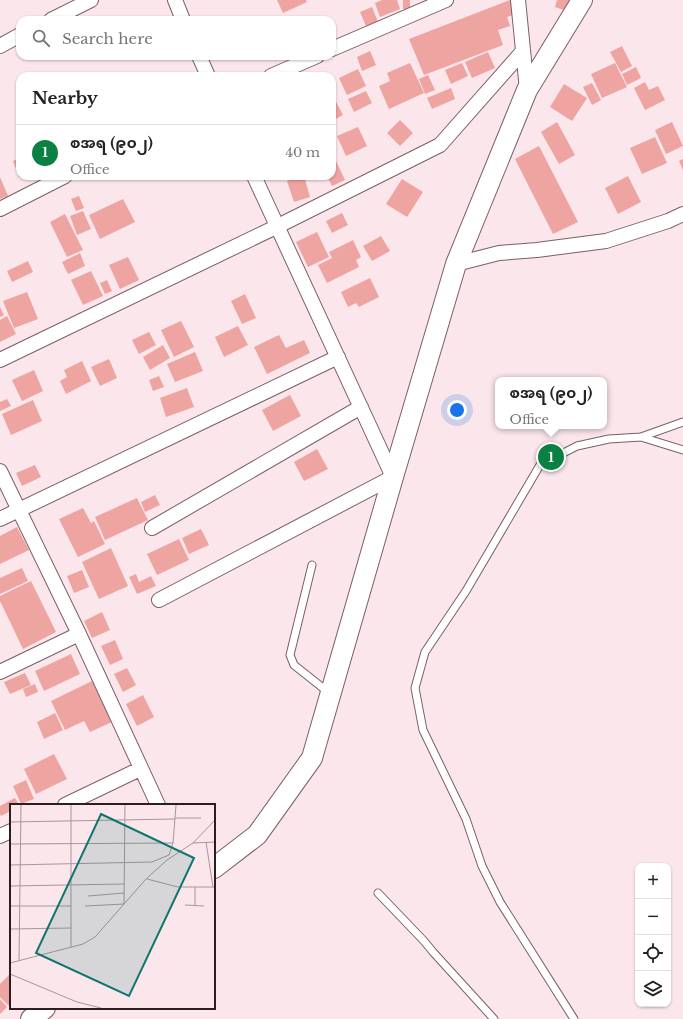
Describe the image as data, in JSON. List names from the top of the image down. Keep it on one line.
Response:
{"page":{"search":"Search here","heading":"Nearby","list":[{"mark":"1","name":"စအရ (၉၀၂)","note":"Office","value":"40 m"}],"popup":["စအရ (၉၀၂)","Office"],"pins":"1","map_buttons":["+","−"]}}
